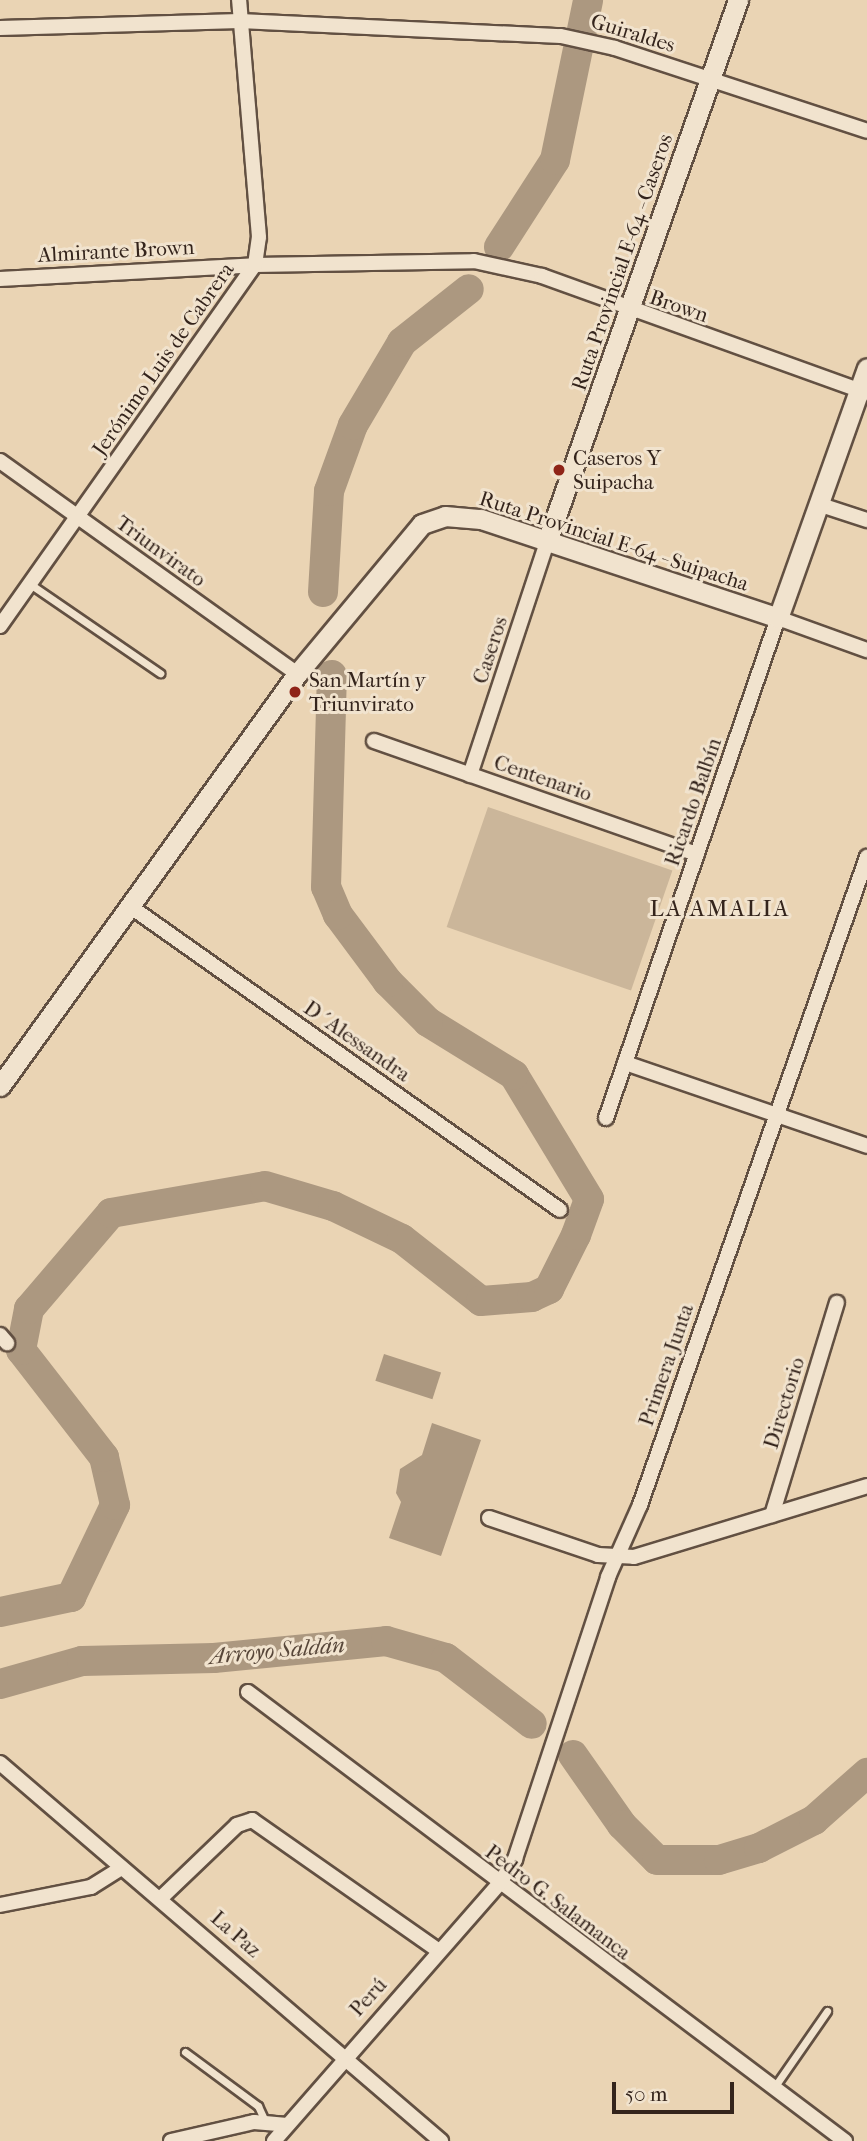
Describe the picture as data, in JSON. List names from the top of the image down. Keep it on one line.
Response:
{"streets":{"main road":["Ruta Provincial E-64 - Caseros","Ruta Provincial E-64 - Suipacha"],"street":["Guiraldes","Almirante Brown","Brown","Jerónimo Luis de Cabrera","Triunvirato","Caseros","Centenario","Ricardo Balbín","D´Alessandra","Primera Junta","Directorio","Pedro G. Salamanca","La Paz","Perú"]},"crossings":[["Guiraldes","Ruta Provincial E-64 - Caseros"],["Guiraldes","Jerónimo Luis de Cabrera"],["Almirante Brown","Brown"],["Almirante Brown","Jerónimo Luis de Cabrera"],["Ruta Provincial E-64 - Caseros","Brown"],["Ruta Provincial E-64 - Caseros","Ruta Provincial E-64 - Suipacha"],["Ruta Provincial E-64 - Caseros","Caseros"],["Jerónimo Luis de Cabrera","Triunvirato"],["Ruta Provincial E-64 - Suipacha","Triunvirato"],["Ruta Provincial E-64 - Suipacha","Caseros"],["Ruta Provincial E-64 - Suipacha","Ricardo Balbín"],["Ruta Provincial E-64 - Suipacha","D´Alessandra"],["Caseros","Centenario"],["Centenario","Ricardo Balbín"],["Primera Junta","Pedro G. Salamanca"],["Primera Junta","Perú"],["Pedro G. Salamanca","Perú"],["La Paz","Perú"]],"districts":["LA AMALIA"],"water":["Arroyo Saldán"],"places":["Caseros Y Suipacha","San Martín y Triunvirato"],"scale_bar":"50 m"}
